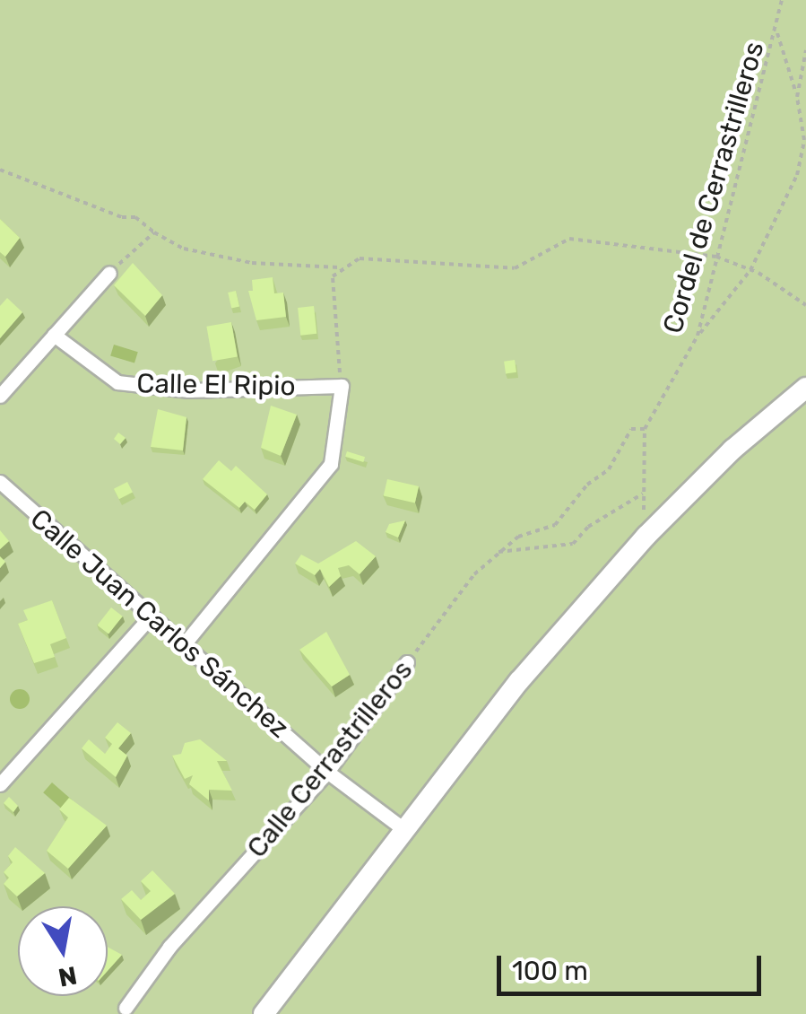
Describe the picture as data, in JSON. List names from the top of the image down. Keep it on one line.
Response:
{"streets":{"street":["Calle El Ripio","Calle Juan Carlos Sánchez","Calle Cerrastrilleros"],"path":["Cordel de Cerrastrilleros"]},"crossings":[["Calle Juan Carlos Sánchez","Calle Cerrastrilleros"]],"scale_bar":"100 m","north":"bottom"}
